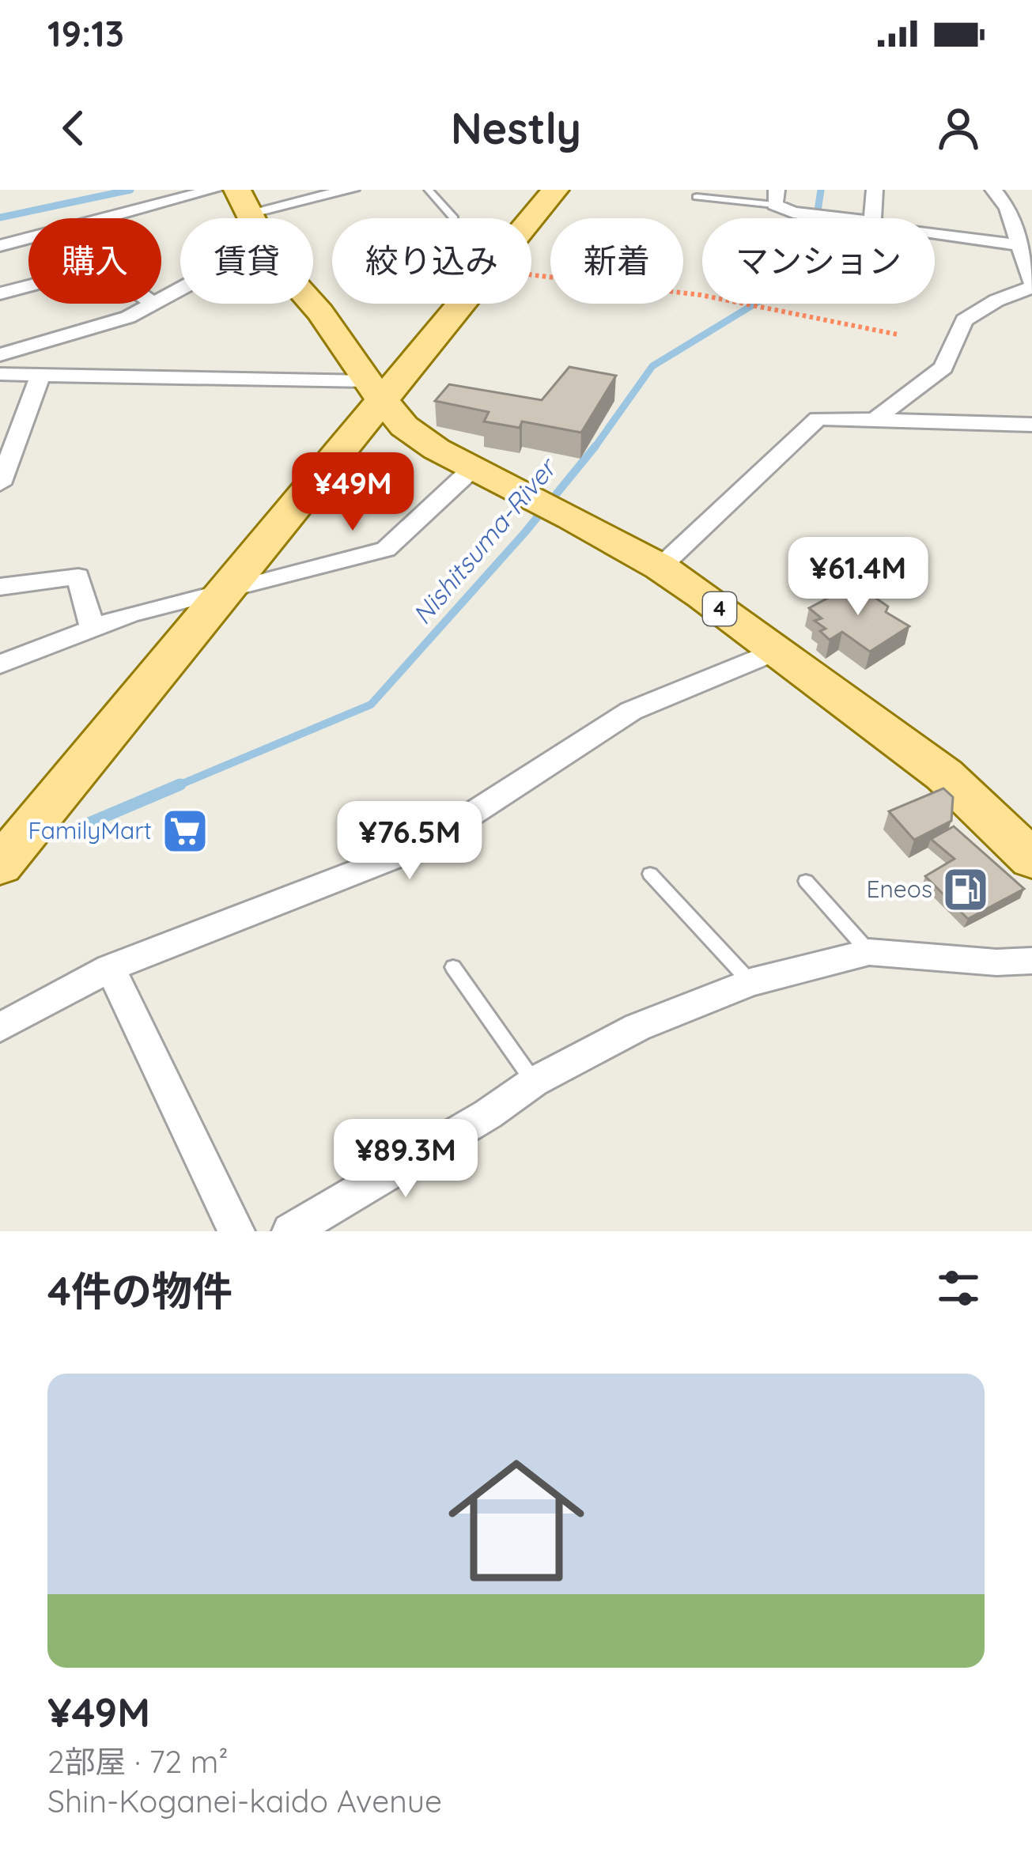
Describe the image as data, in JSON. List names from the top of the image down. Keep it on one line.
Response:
{"streets":{"main road":["4"]},"water":["Nishitsuma-River"],"places":{"supermarket":["FamilyMart"],"fuel station":["Eneos"]},"page":{"status":"19:13","header":"Nestly","chip":["購入","賃貸","絞り込み","新着","マンション"],"price":["¥49M","¥61.4M","¥76.5M","¥89.3M"],"heading":"4件の物件","list":[{"name":"¥49M","note":"2部屋 · 72 m² · Shin-Koganei-kaido Avenue"}]}}
